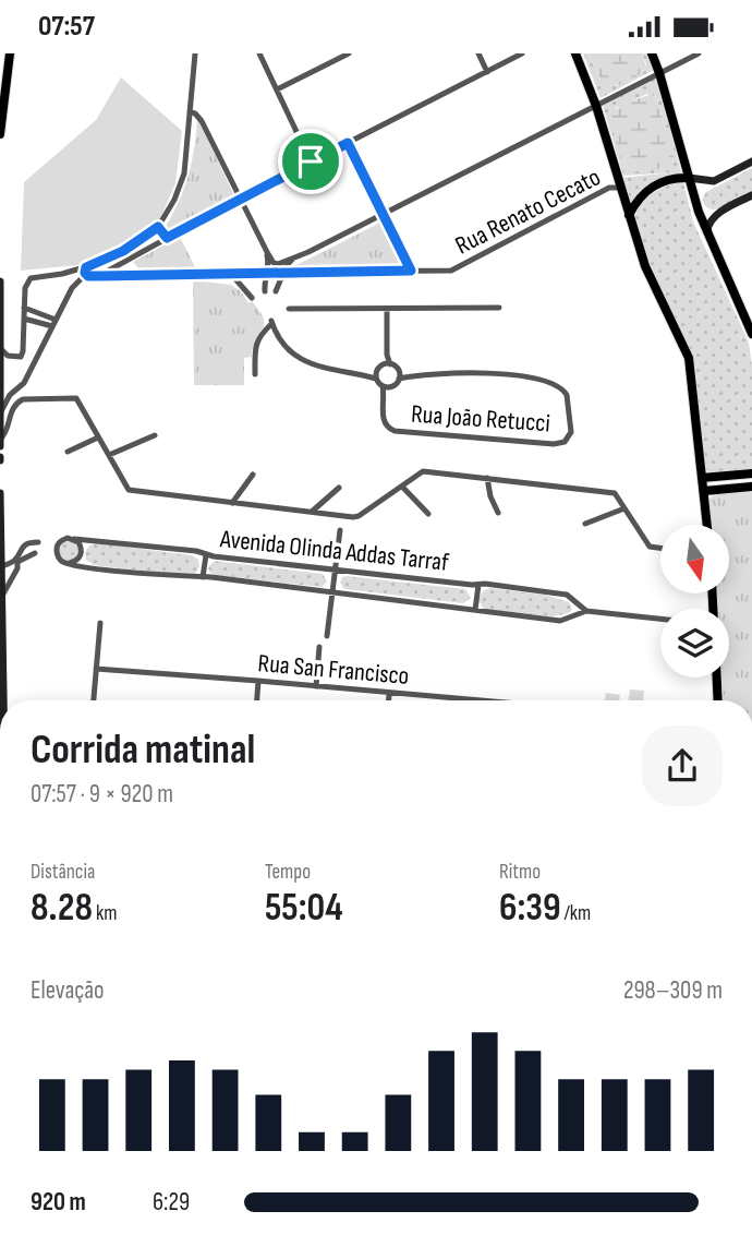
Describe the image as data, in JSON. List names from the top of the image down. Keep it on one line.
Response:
{"streets":{"street":["Rua Renato Cecato","Rua João Retucci","Avenida Olinda Addas Tarraf","Rua San Francisco"]},"north":"bottom","page":{"status":"07:57","heading":["Corrida matinal","07:57 · 9 × 920 m"],"stats":[["Distância","8.28 km"],["Tempo","55:04"],["Ritmo","6:39 /km"]],"chart":["Elevação","298–309 m"],"list":[{"name":"920 m","note":"6:29"}]}}
